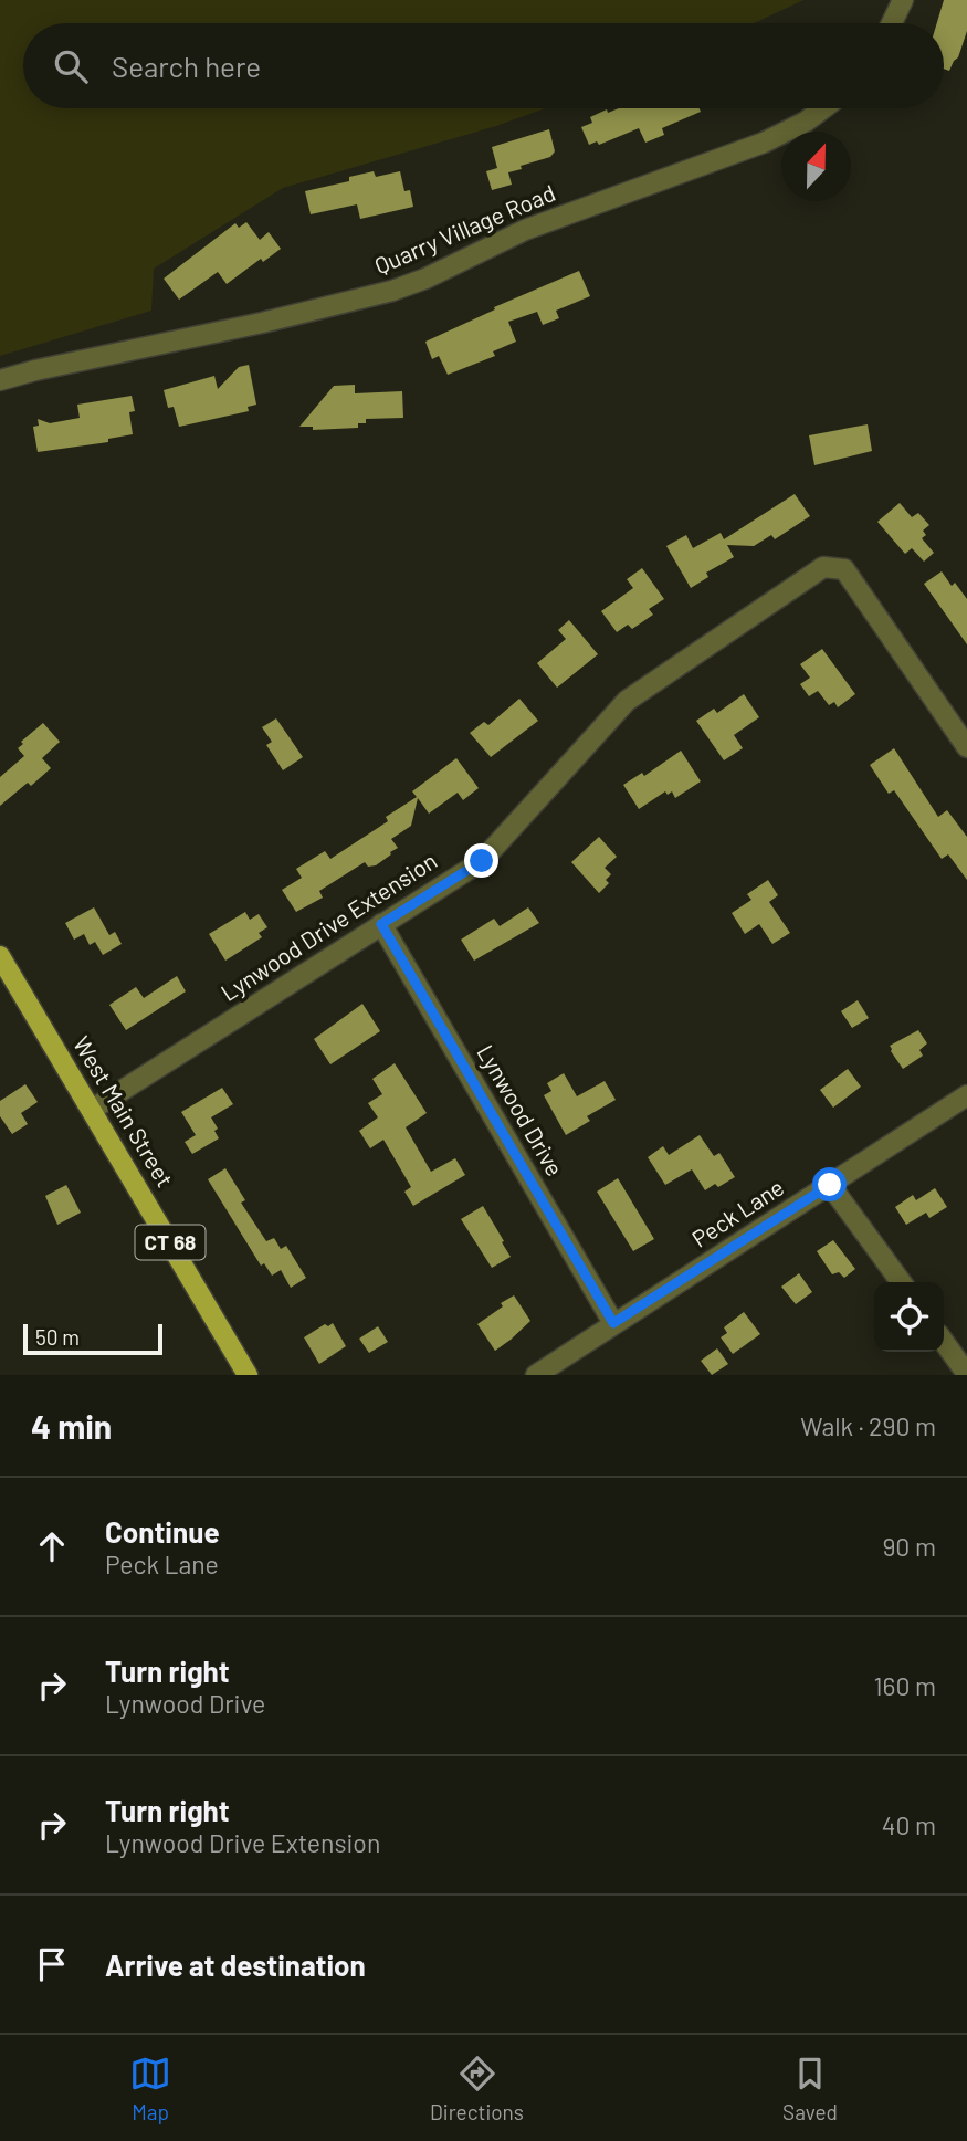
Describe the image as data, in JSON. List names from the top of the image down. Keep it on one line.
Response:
{"streets":{"main road":["West Main Street","CT 68"],"street":["Quarry Village Road","Lynwood Drive Extension","Lynwood Drive","Peck Lane"]},"crossings":[["Lynwood Drive Extension","Lynwood Drive"],["Lynwood Drive Extension","West Main Street"],["Lynwood Drive","Peck Lane"]],"scale_bar":"50 m","north":"top","page":{"search":"Search here","scale":"50 m","heading":["4 min","Walk · 290 m"],"list":[["Continue","Peck Lane","90 m"],["Turn right","Lynwood Drive","160 m"],["Turn right","Lynwood Drive Extension","40 m"],"Arrive at destination"],"nav":["Map","Directions","Saved"]}}
